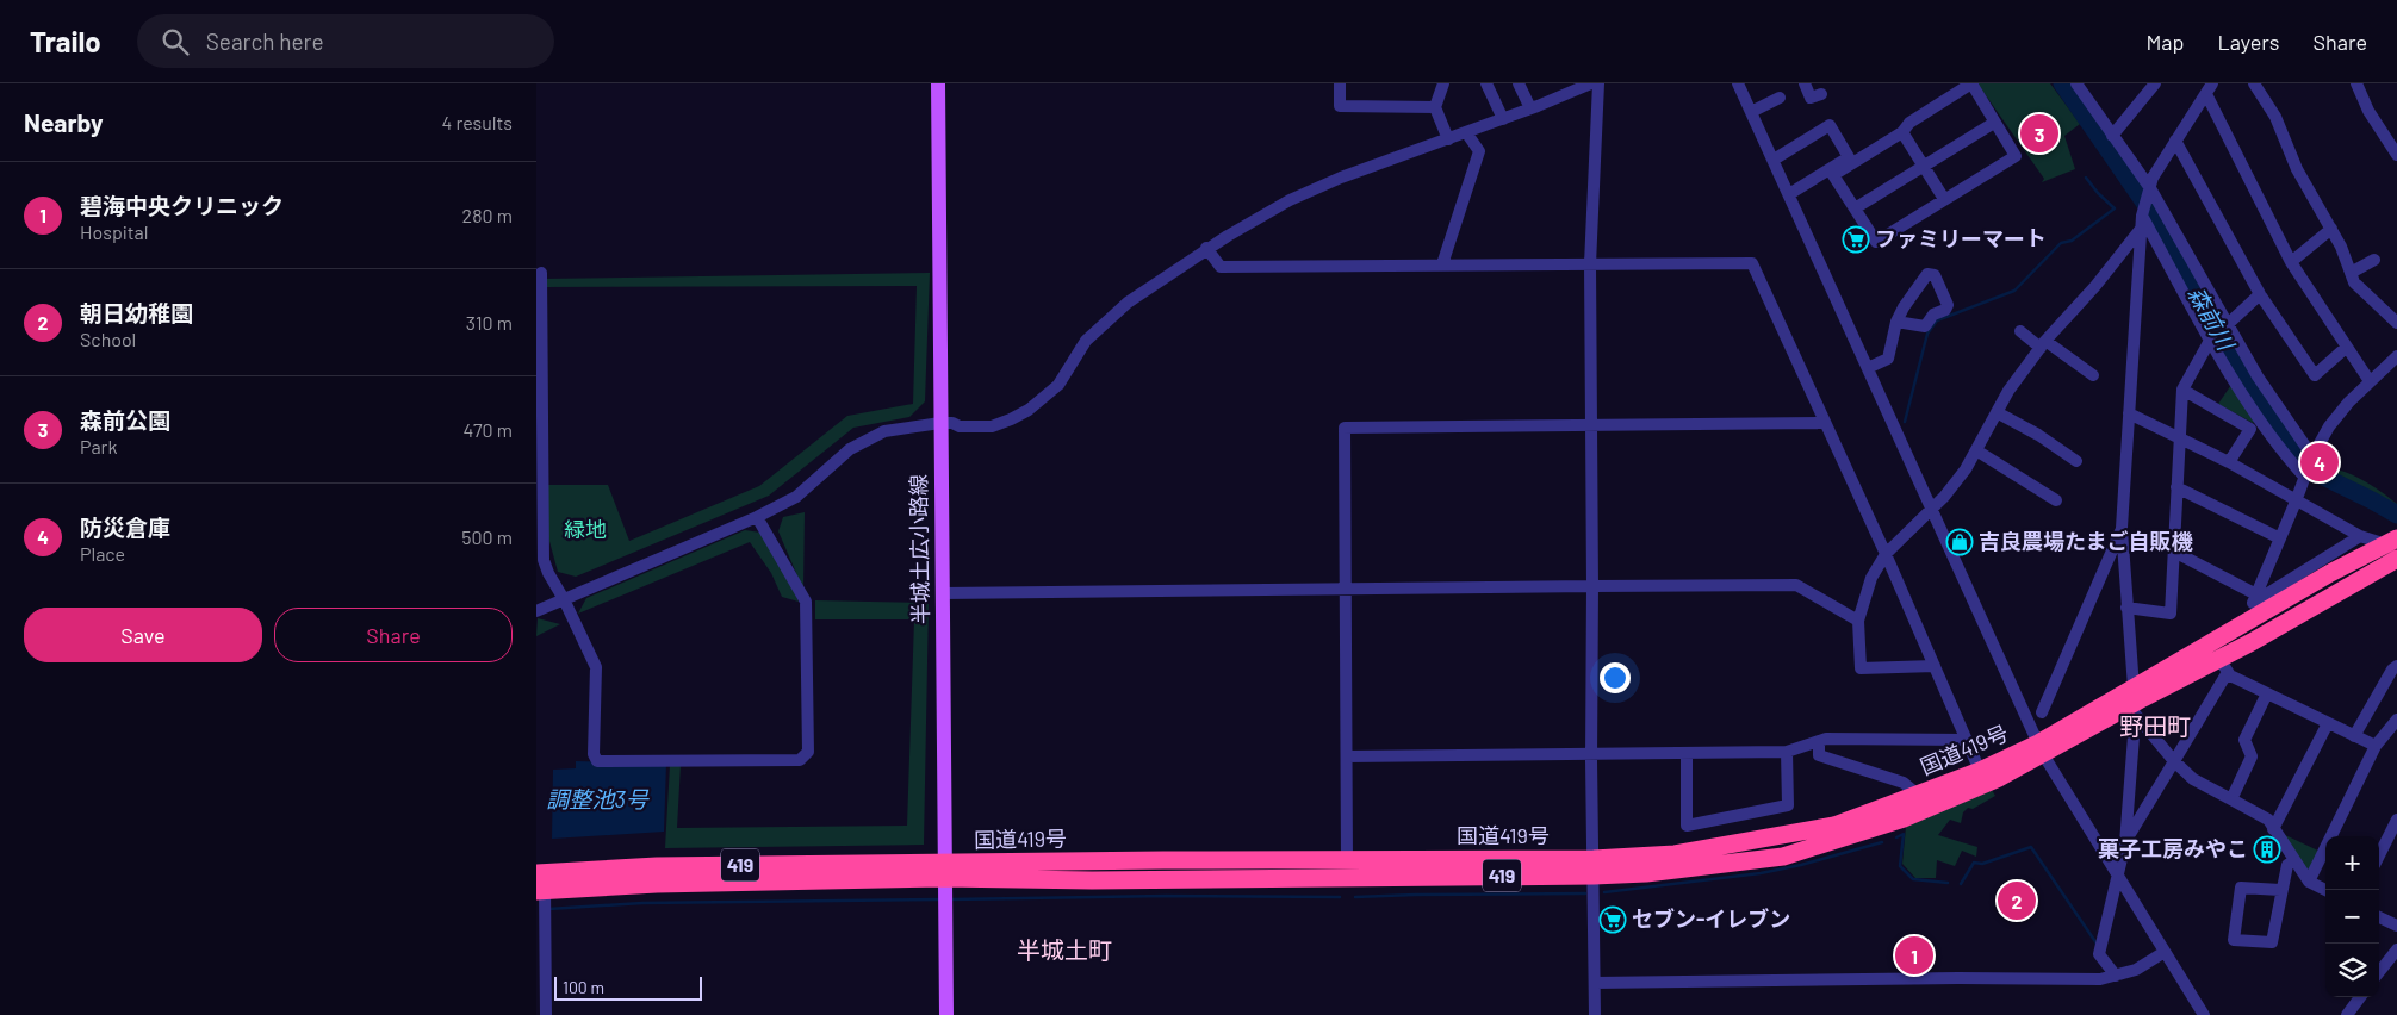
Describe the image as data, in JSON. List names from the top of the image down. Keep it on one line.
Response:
{"streets":{"highway":["国道419号","419"],"main road":["半城土広小路線"]},"crossings":[["半城土広小路線","国道419号"]],"districts":["野田町","半城土町"],"water":["森前川","調整池3号"],"parks":["緑地"],"places":{"supermarket":["ファミリーマート","セブン-イレブン"],"shop":["吉良農場たまご自販機"],"building":["菓子工房みやこ"]},"scale_bar":"100 m","page":{"header":"Trailo","search":"Search here","nav":["Map","Layers","Share"],"heading":["Nearby","4 results"],"pins":["3","4","2","1"],"list":[{"mark":"1","name":"碧海中央クリニック","note":"Hospital","value":"280 m"},{"mark":"2","name":"朝日幼稚園","note":"School","value":"310 m"},{"mark":"3","name":"森前公園","note":"Park","value":"470 m"},{"mark":"4","name":"防災倉庫","note":"Place","value":"500 m"}],"buttons":["Save","Share"],"map_buttons":["+","−"],"scale":"100 m"}}
